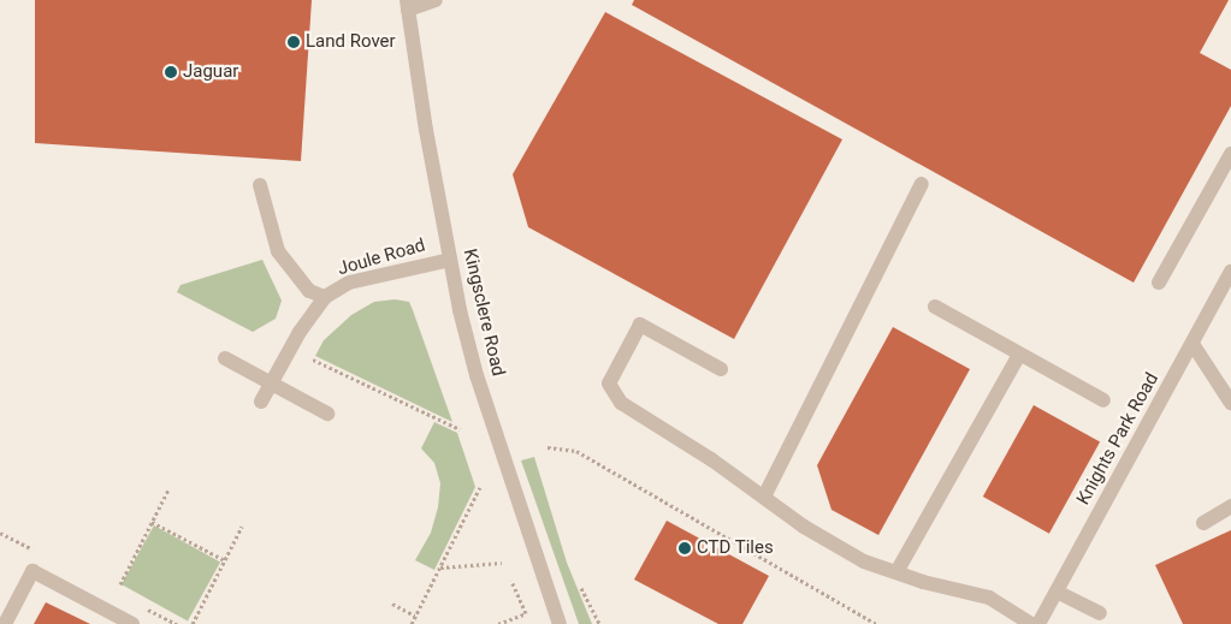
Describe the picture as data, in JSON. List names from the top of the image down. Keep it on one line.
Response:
{"streets":{"street":["Joule Road","Kingsclere Road","Knights Park Road"]},"crossings":[["Joule Road","Kingsclere Road"]],"places":["Land Rover","Jaguar","CTD Tiles"]}
